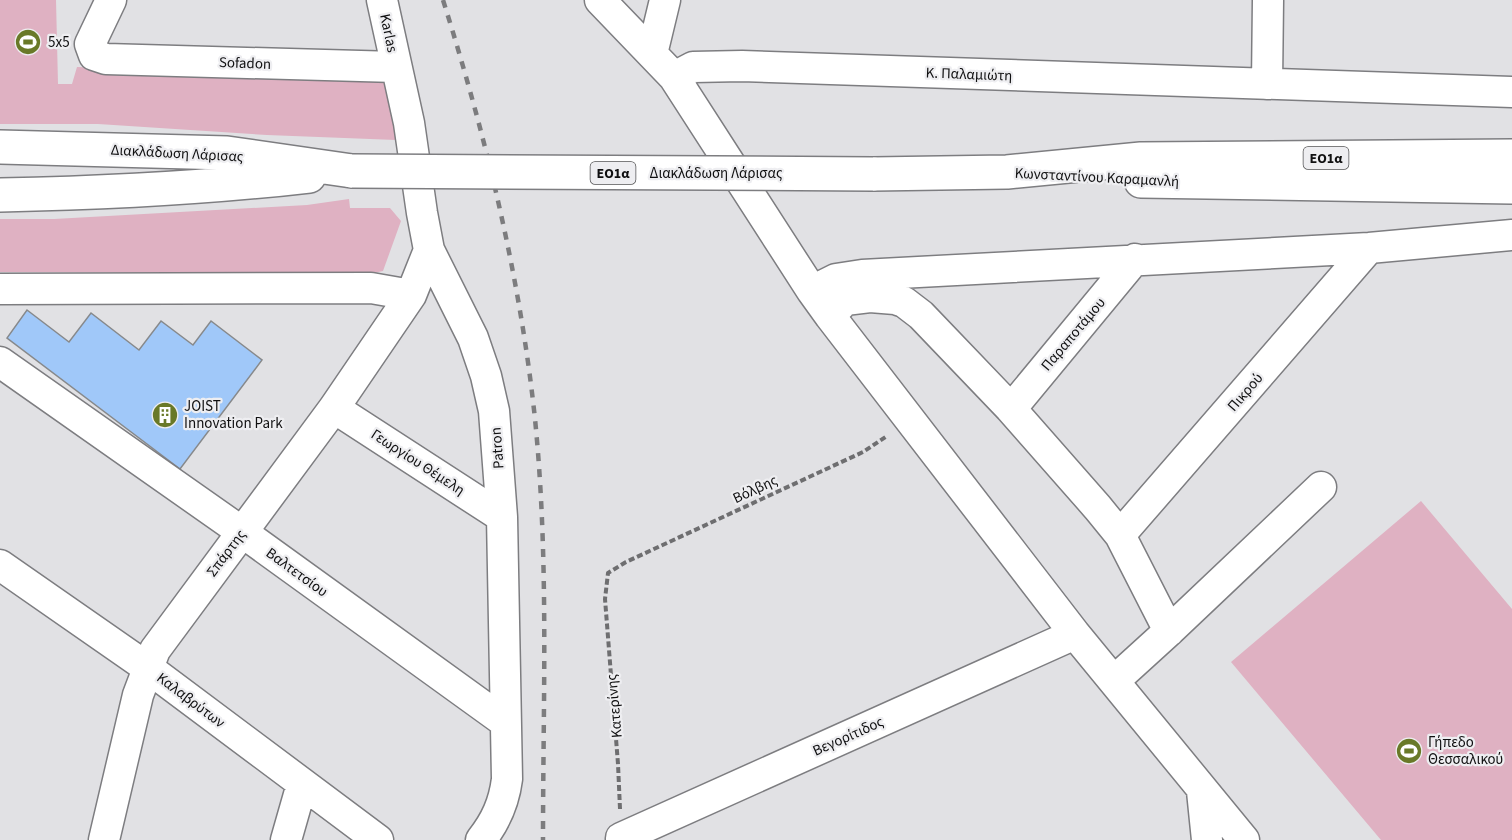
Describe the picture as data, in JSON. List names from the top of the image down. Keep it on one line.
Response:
{"streets":{"main road":["Διακλάδωση Λάρισας","ΕΟ1α","Κωνσταντίνου Καραμανλή"],"street":["Karlas","Sofadon","Κ. Παλαμιώτη","Παραποτάμου","Πικρού","Patron","Γεωργίου Θέμελη","Σπάρτης","Βαλτετσίου","Καλαβρύτων","Βεγορίτιδος"],"path":["Βόλβης","Κατερίνης"]},"crossings":[["Karlas","Sofadon"],["Karlas","Patron"],["Sofadon","Patron"],["Διακλάδωση Λάρισας","Κωνσταντίνου Καραμανλή"],["Patron","Γεωργίου Θέμελη"],["Patron","Σπάρτης"],["Patron","Βαλτετσίου"],["Γεωργίου Θέμελη","Σπάρτης"],["Βόλβης","Κατερίνης"],["Σπάρτης","Βαλτετσίου"],["Σπάρτης","Καλαβρύτων"],["Κατερίνης","Βεγορίτιδος"]],"places":{"sports":["5x5","Γήπεδο Θεσσαλικού"],"building":["JOIST Innovation Park"]}}
